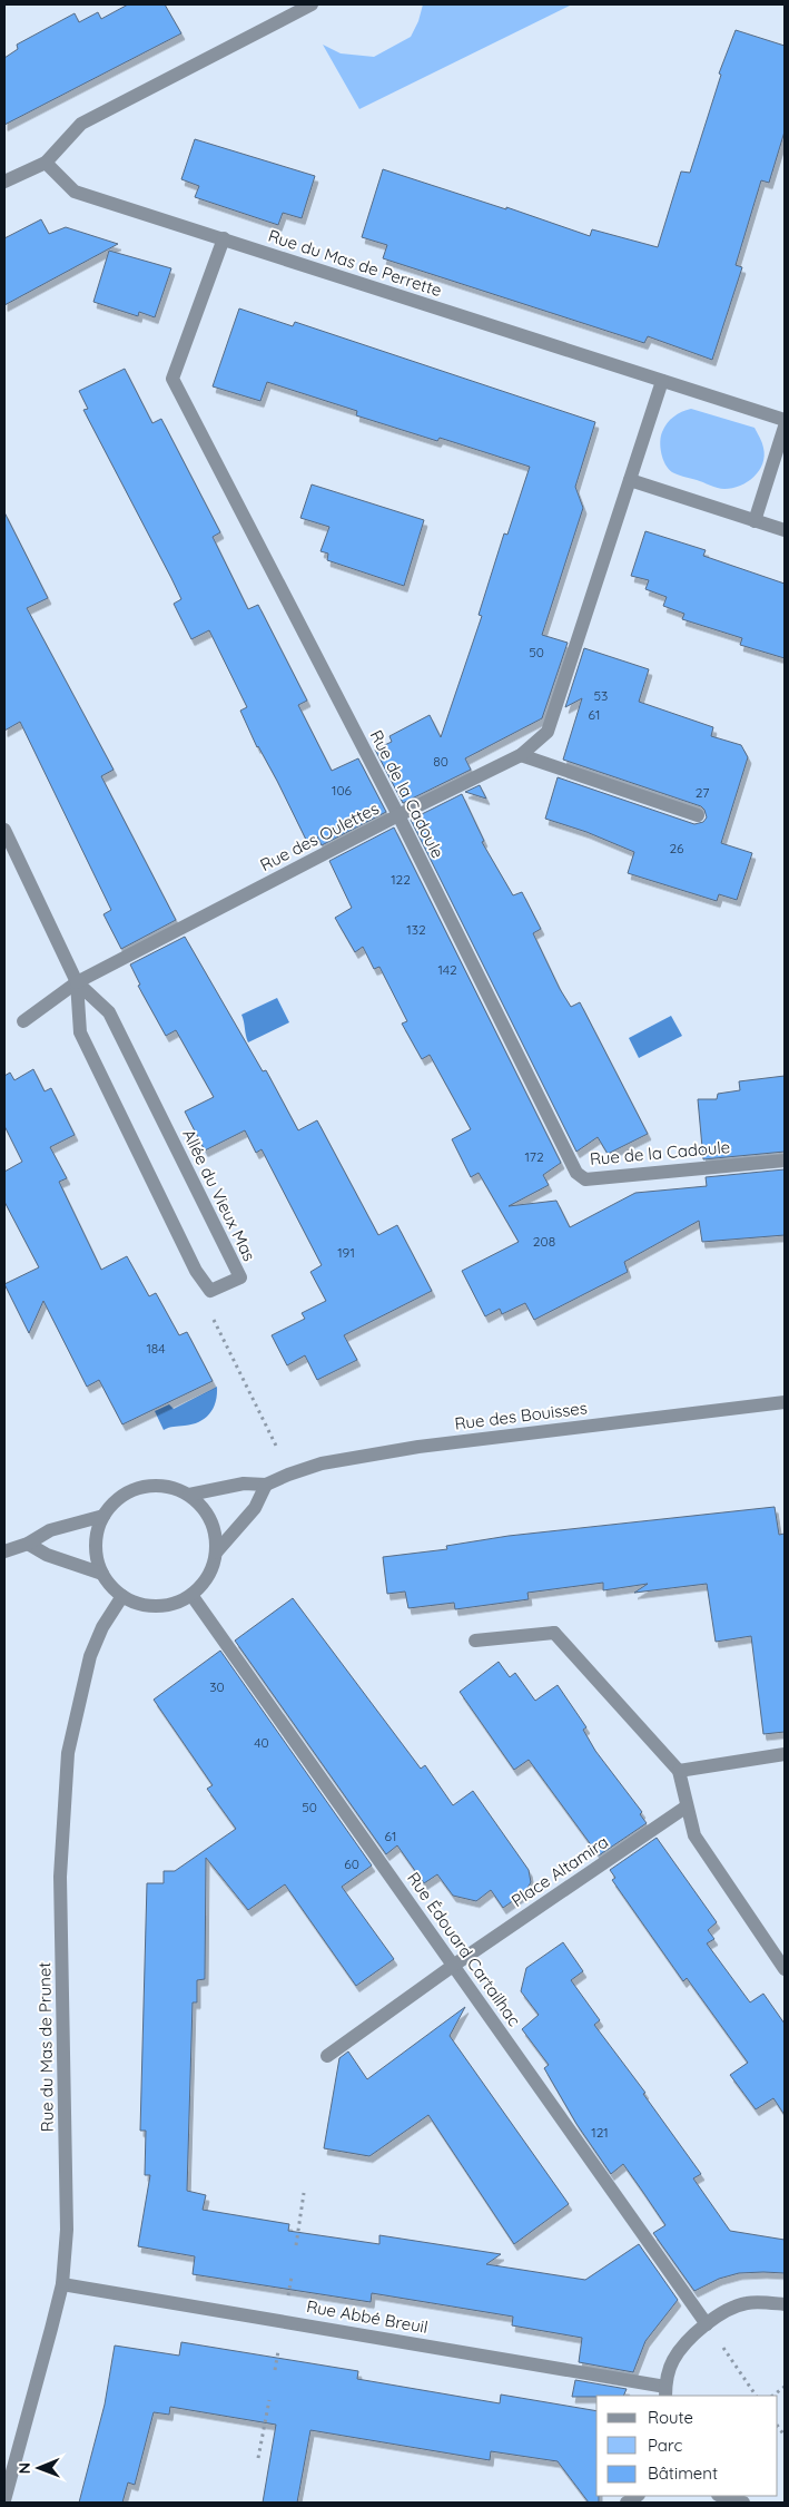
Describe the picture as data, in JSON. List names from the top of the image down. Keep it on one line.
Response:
{"streets":{"street":["Rue du Mas de Perrette","Rue de la Cadoule","Rue des Oulettes","Allée du Vieux Mas","Rue des Bouisses","Place Altamira","Rue Édouard Cartailhac","Rue du Mas de Prunet","Rue Abbé Breuil"]},"crossings":[["Rue du Mas de Perrette","Rue de la Cadoule"],["Rue de la Cadoule","Rue des Oulettes"],["Rue des Oulettes","Allée du Vieux Mas"],["Rue des Bouisses","Rue Édouard Cartailhac"],["Rue des Bouisses","Rue du Mas de Prunet"],["Place Altamira","Rue Édouard Cartailhac"],["Rue Édouard Cartailhac","Rue du Mas de Prunet"],["Rue du Mas de Prunet","Rue Abbé Breuil"]],"house_numbers":["50","53","61","80","106","27","26","122","132","142","172","208","191","184","30","40","50","61","60","121"],"legend":["Route","Parc","Bâtiment"],"north":"left"}
